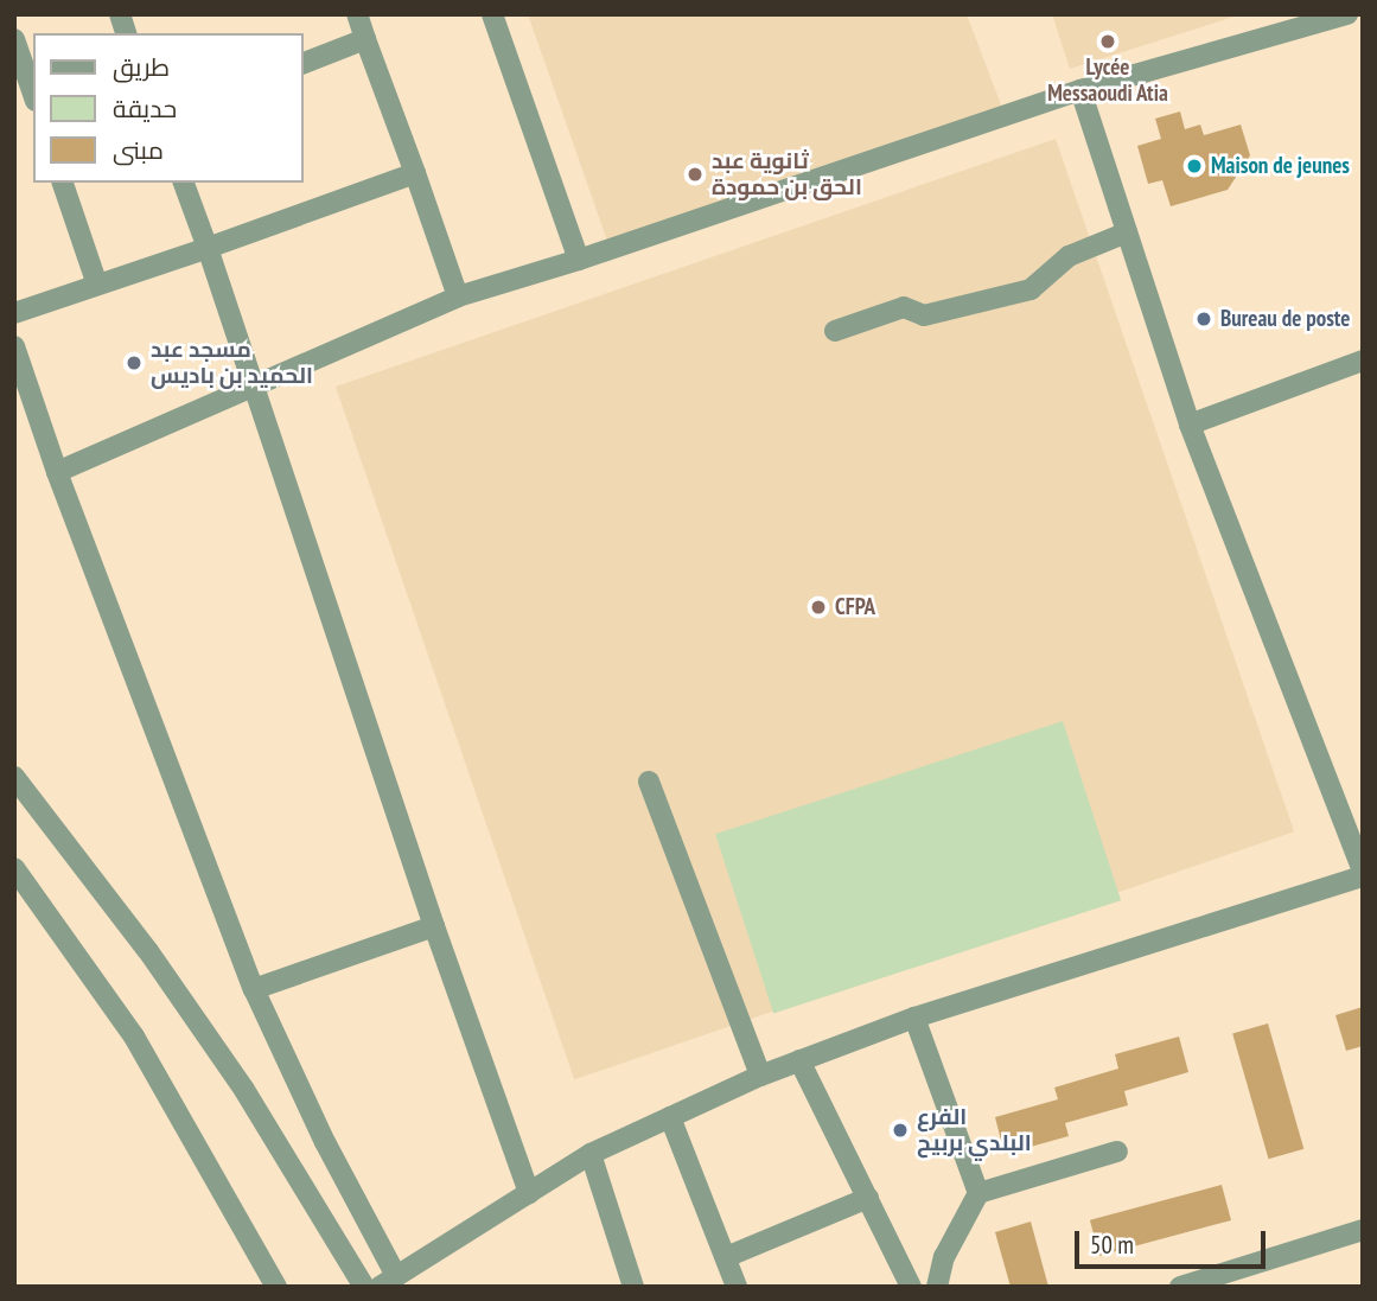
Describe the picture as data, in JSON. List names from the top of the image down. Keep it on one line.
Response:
{"places":["Lycée Messaoudi Atia","Maison de jeunes","ثانوية عبد الحق بن حمودة","Bureau de poste","مسجد عبد الحميد بن باديس","CFPA","الفرع البلدي بربيح"],"legend":["طريق","حديقة","مبنى"],"scale_bar":"50 m"}
